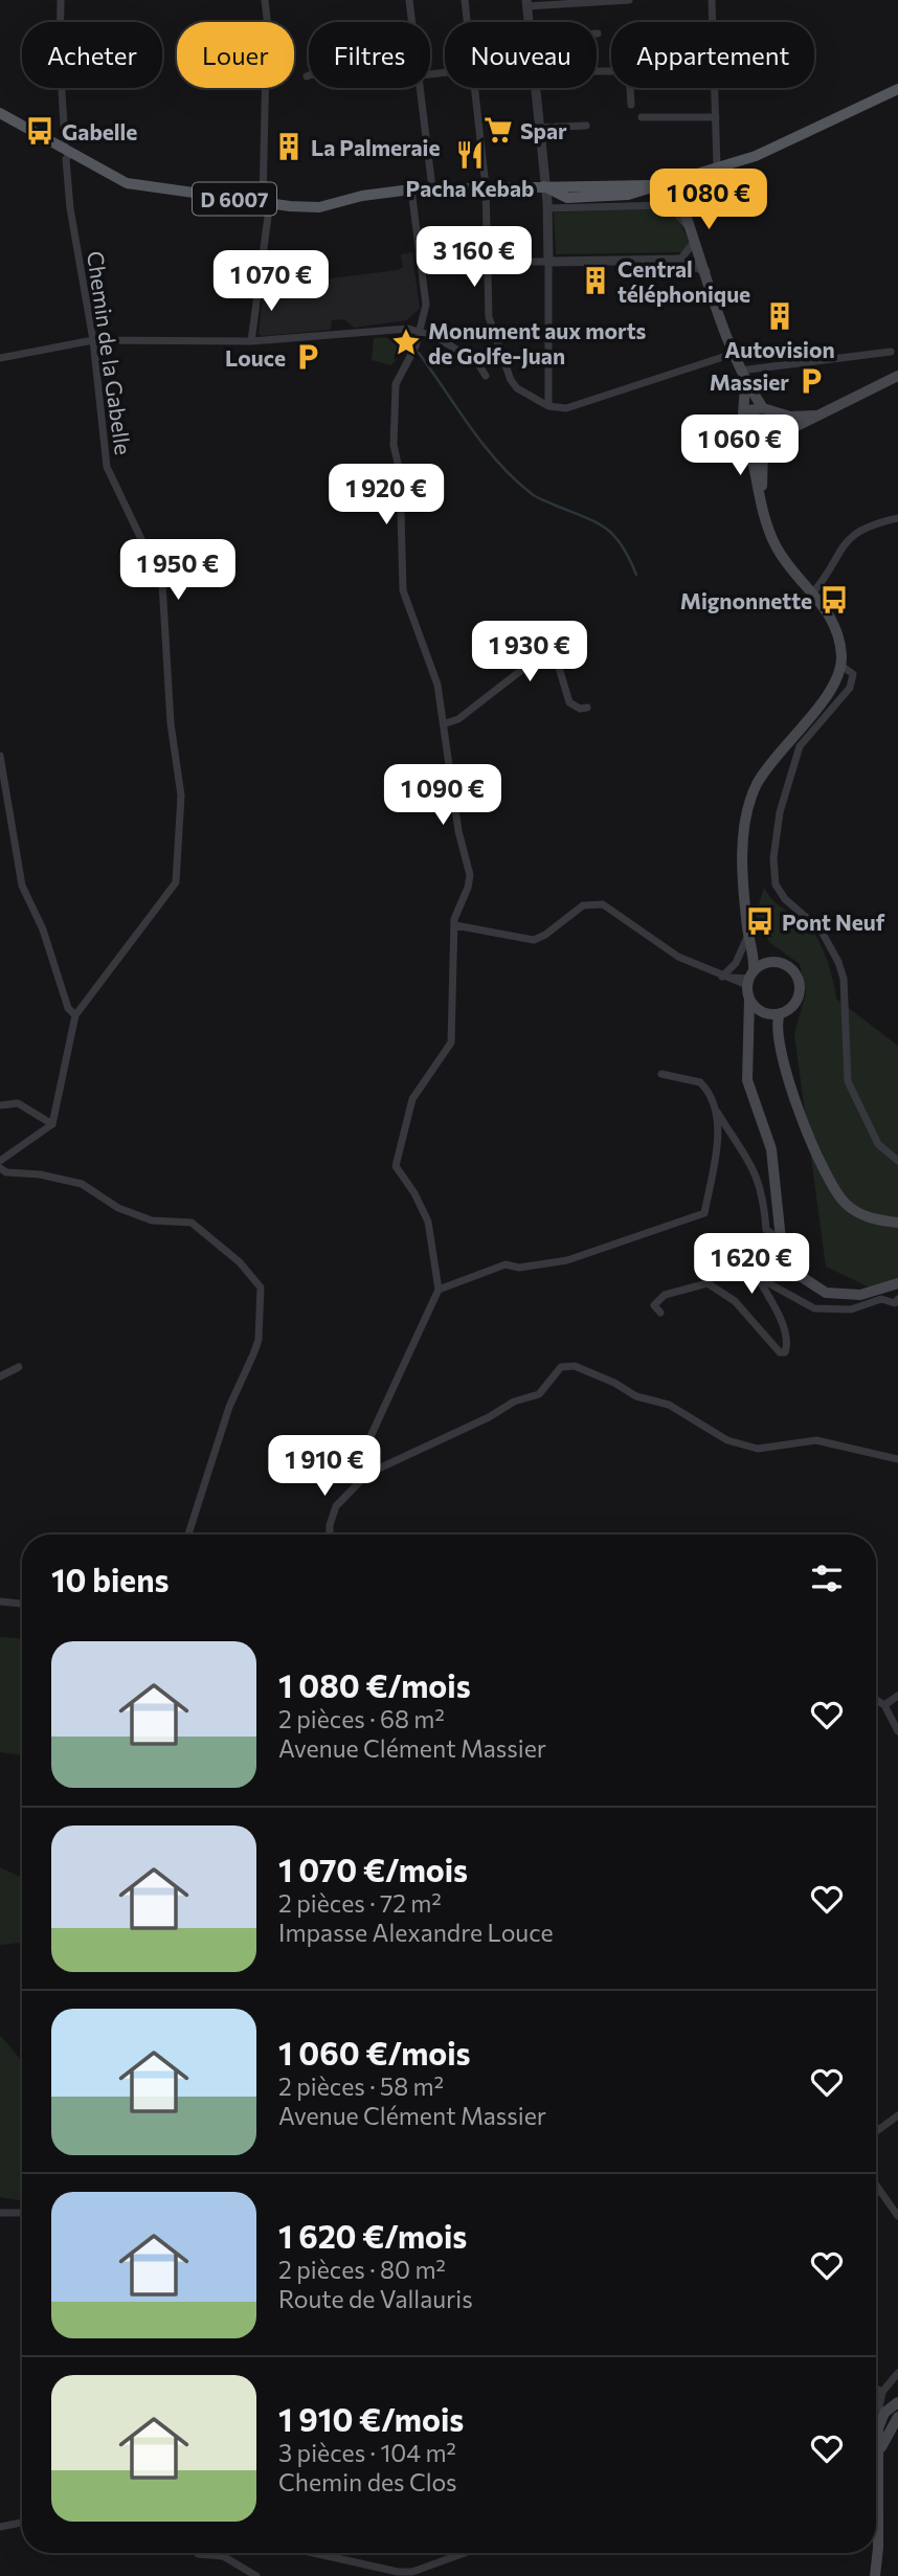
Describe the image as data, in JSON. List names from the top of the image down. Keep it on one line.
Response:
{"streets":{"main road":["D 6007"],"street":["Chemin de la Gabelle"]},"crossings":[["D 6007","Chemin de la Gabelle"]],"places":{"supermarket":["Spar"],"bus stop":["Gabelle","Mignonnette","Pont Neuf"],"building":["La Palmeraie","Central téléphonique","Autovision"],"restaurant":["Pacha Kebab"],"place":["Monument aux morts de Golfe-Juan"],"parking":["Louce","Massier"]},"page":{"chip":["Acheter","Louer","Filtres","Nouveau","Appartement"],"price":["1 080 €","3 160 €","1 070 €","1 060 €","1 920 €","1 950 €","1 930 €","1 090 €","1 620 €","1 910 €"],"heading":"10 biens","list":[{"name":"1 080 €/mois","note":"2 pièces · 68 m² · Avenue Clément Massier"},{"name":"1 070 €/mois","note":"2 pièces · 72 m² · Impasse Alexandre Louce"},{"name":"1 060 €/mois","note":"2 pièces · 58 m² · Avenue Clément Massier"},{"name":"1 620 €/mois","note":"2 pièces · 80 m² · Route de Vallauris"},{"name":"1 910 €/mois","note":"3 pièces · 104 m² · Chemin des Clos"}]}}
